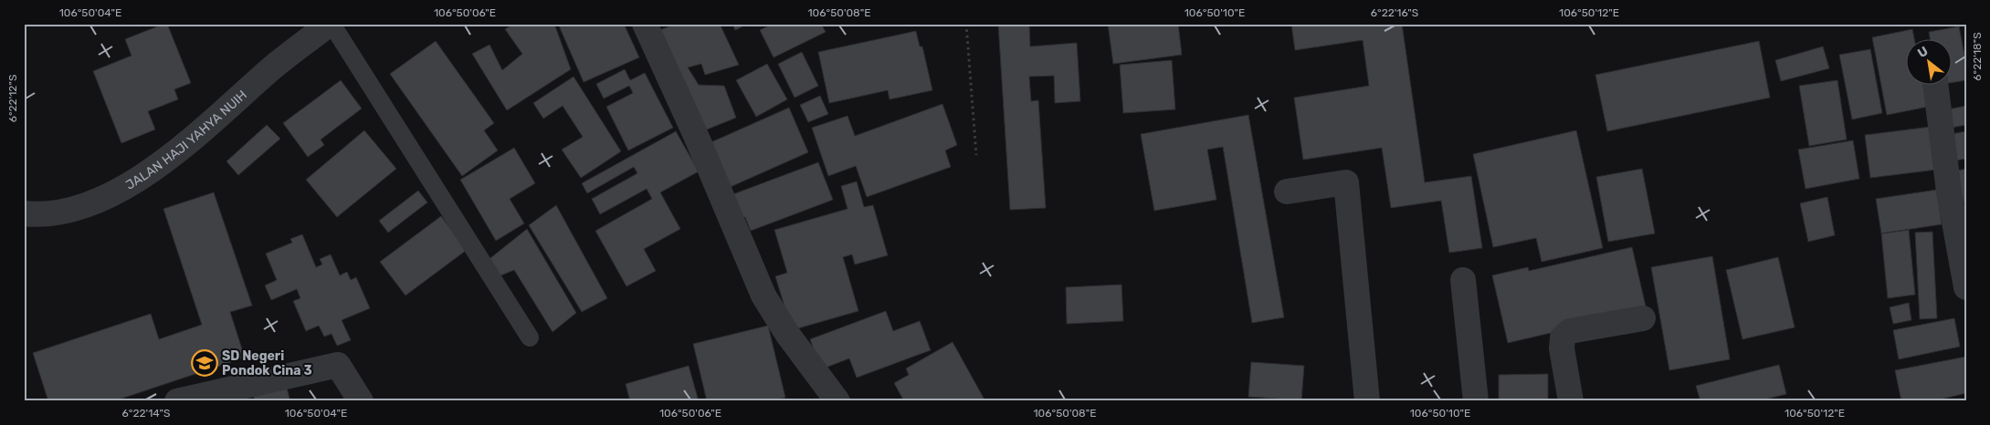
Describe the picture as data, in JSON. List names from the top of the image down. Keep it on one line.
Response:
{"streets":{"street":["JALAN HAJI YAHYA NUIH"]},"places":{"school or university":["SD Negeri Pondok Cina 3"]},"north":"top left","coordinates":["106°50'04\"E","106°50'06\"E","106°50'08\"E","106°50'10\"E","6°22'16\"S","106°50'12\"E","6°22'18\"S","6°22'12\"S","6°22'14\"S"]}
